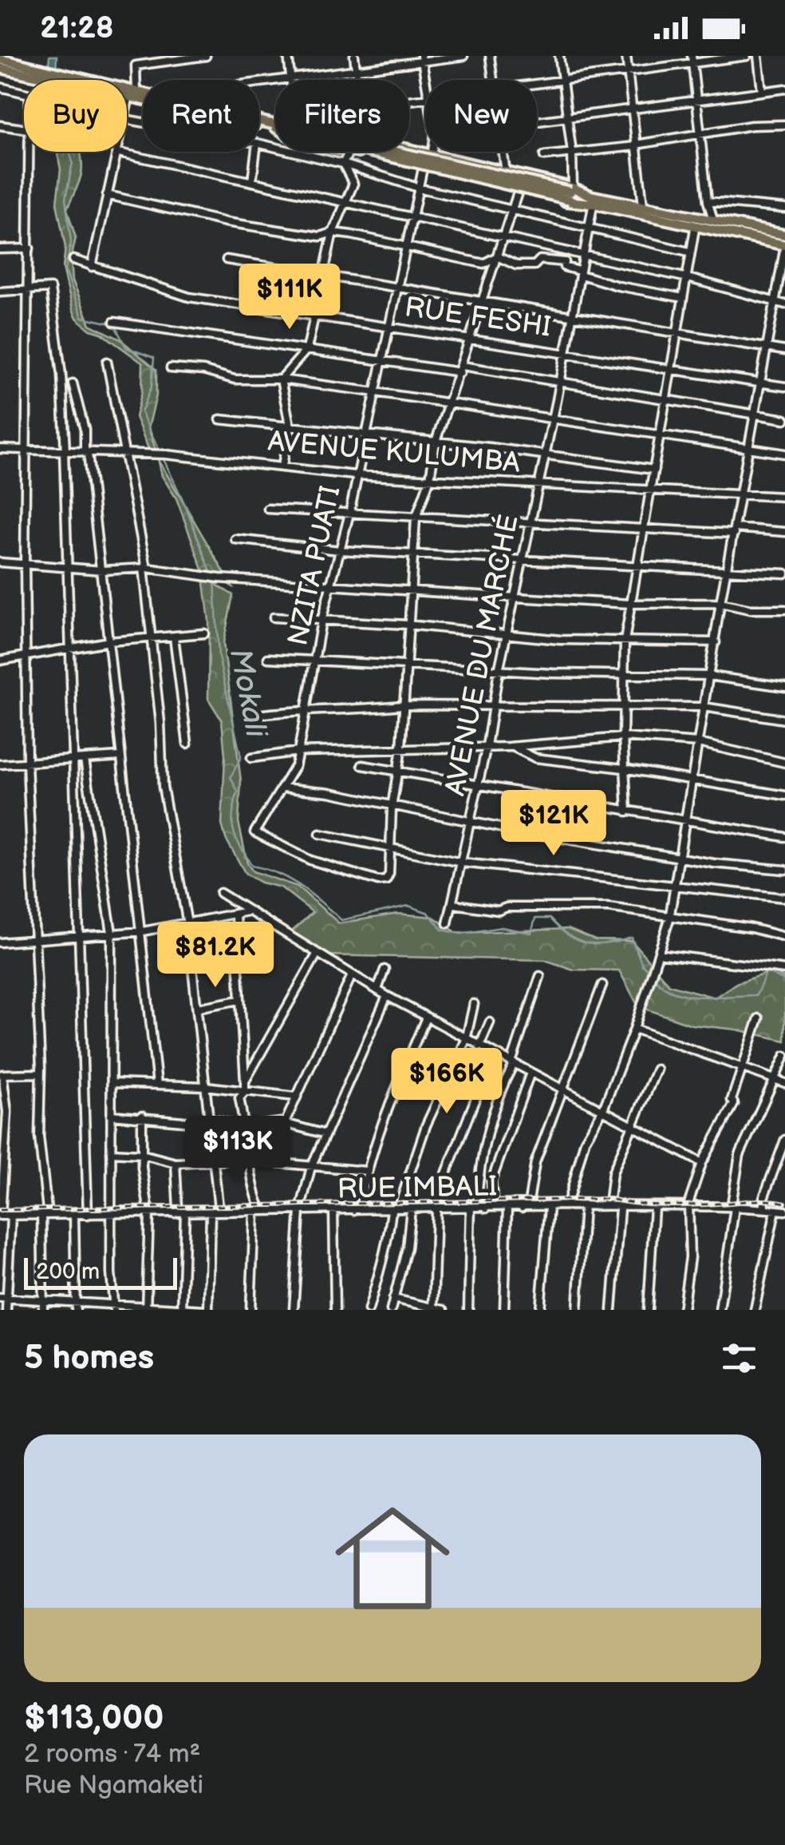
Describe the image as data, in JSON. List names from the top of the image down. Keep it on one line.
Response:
{"streets":{"street":["RUE FESHI","AVENUE KULUMBA","NZITA PUATI","AVENUE DU MARCHÉ","RUE IMBALI"]},"crossings":[["RUE FESHI","NZITA PUATI"],["RUE FESHI","AVENUE DU MARCHÉ"],["AVENUE KULUMBA","NZITA PUATI"],["AVENUE KULUMBA","AVENUE DU MARCHÉ"]],"water":["Mokali"],"scale_bar":"200 m","page":{"status":"21:28","chip":["Buy","Rent","Filters","New"],"price":["$111K","$121K","$81.2K","$166K","$113K"],"scale":"200 m","heading":"5 homes","list":[{"name":"$113,000","note":"2 rooms · 74 m² · Rue Ngamaketi"}]}}
